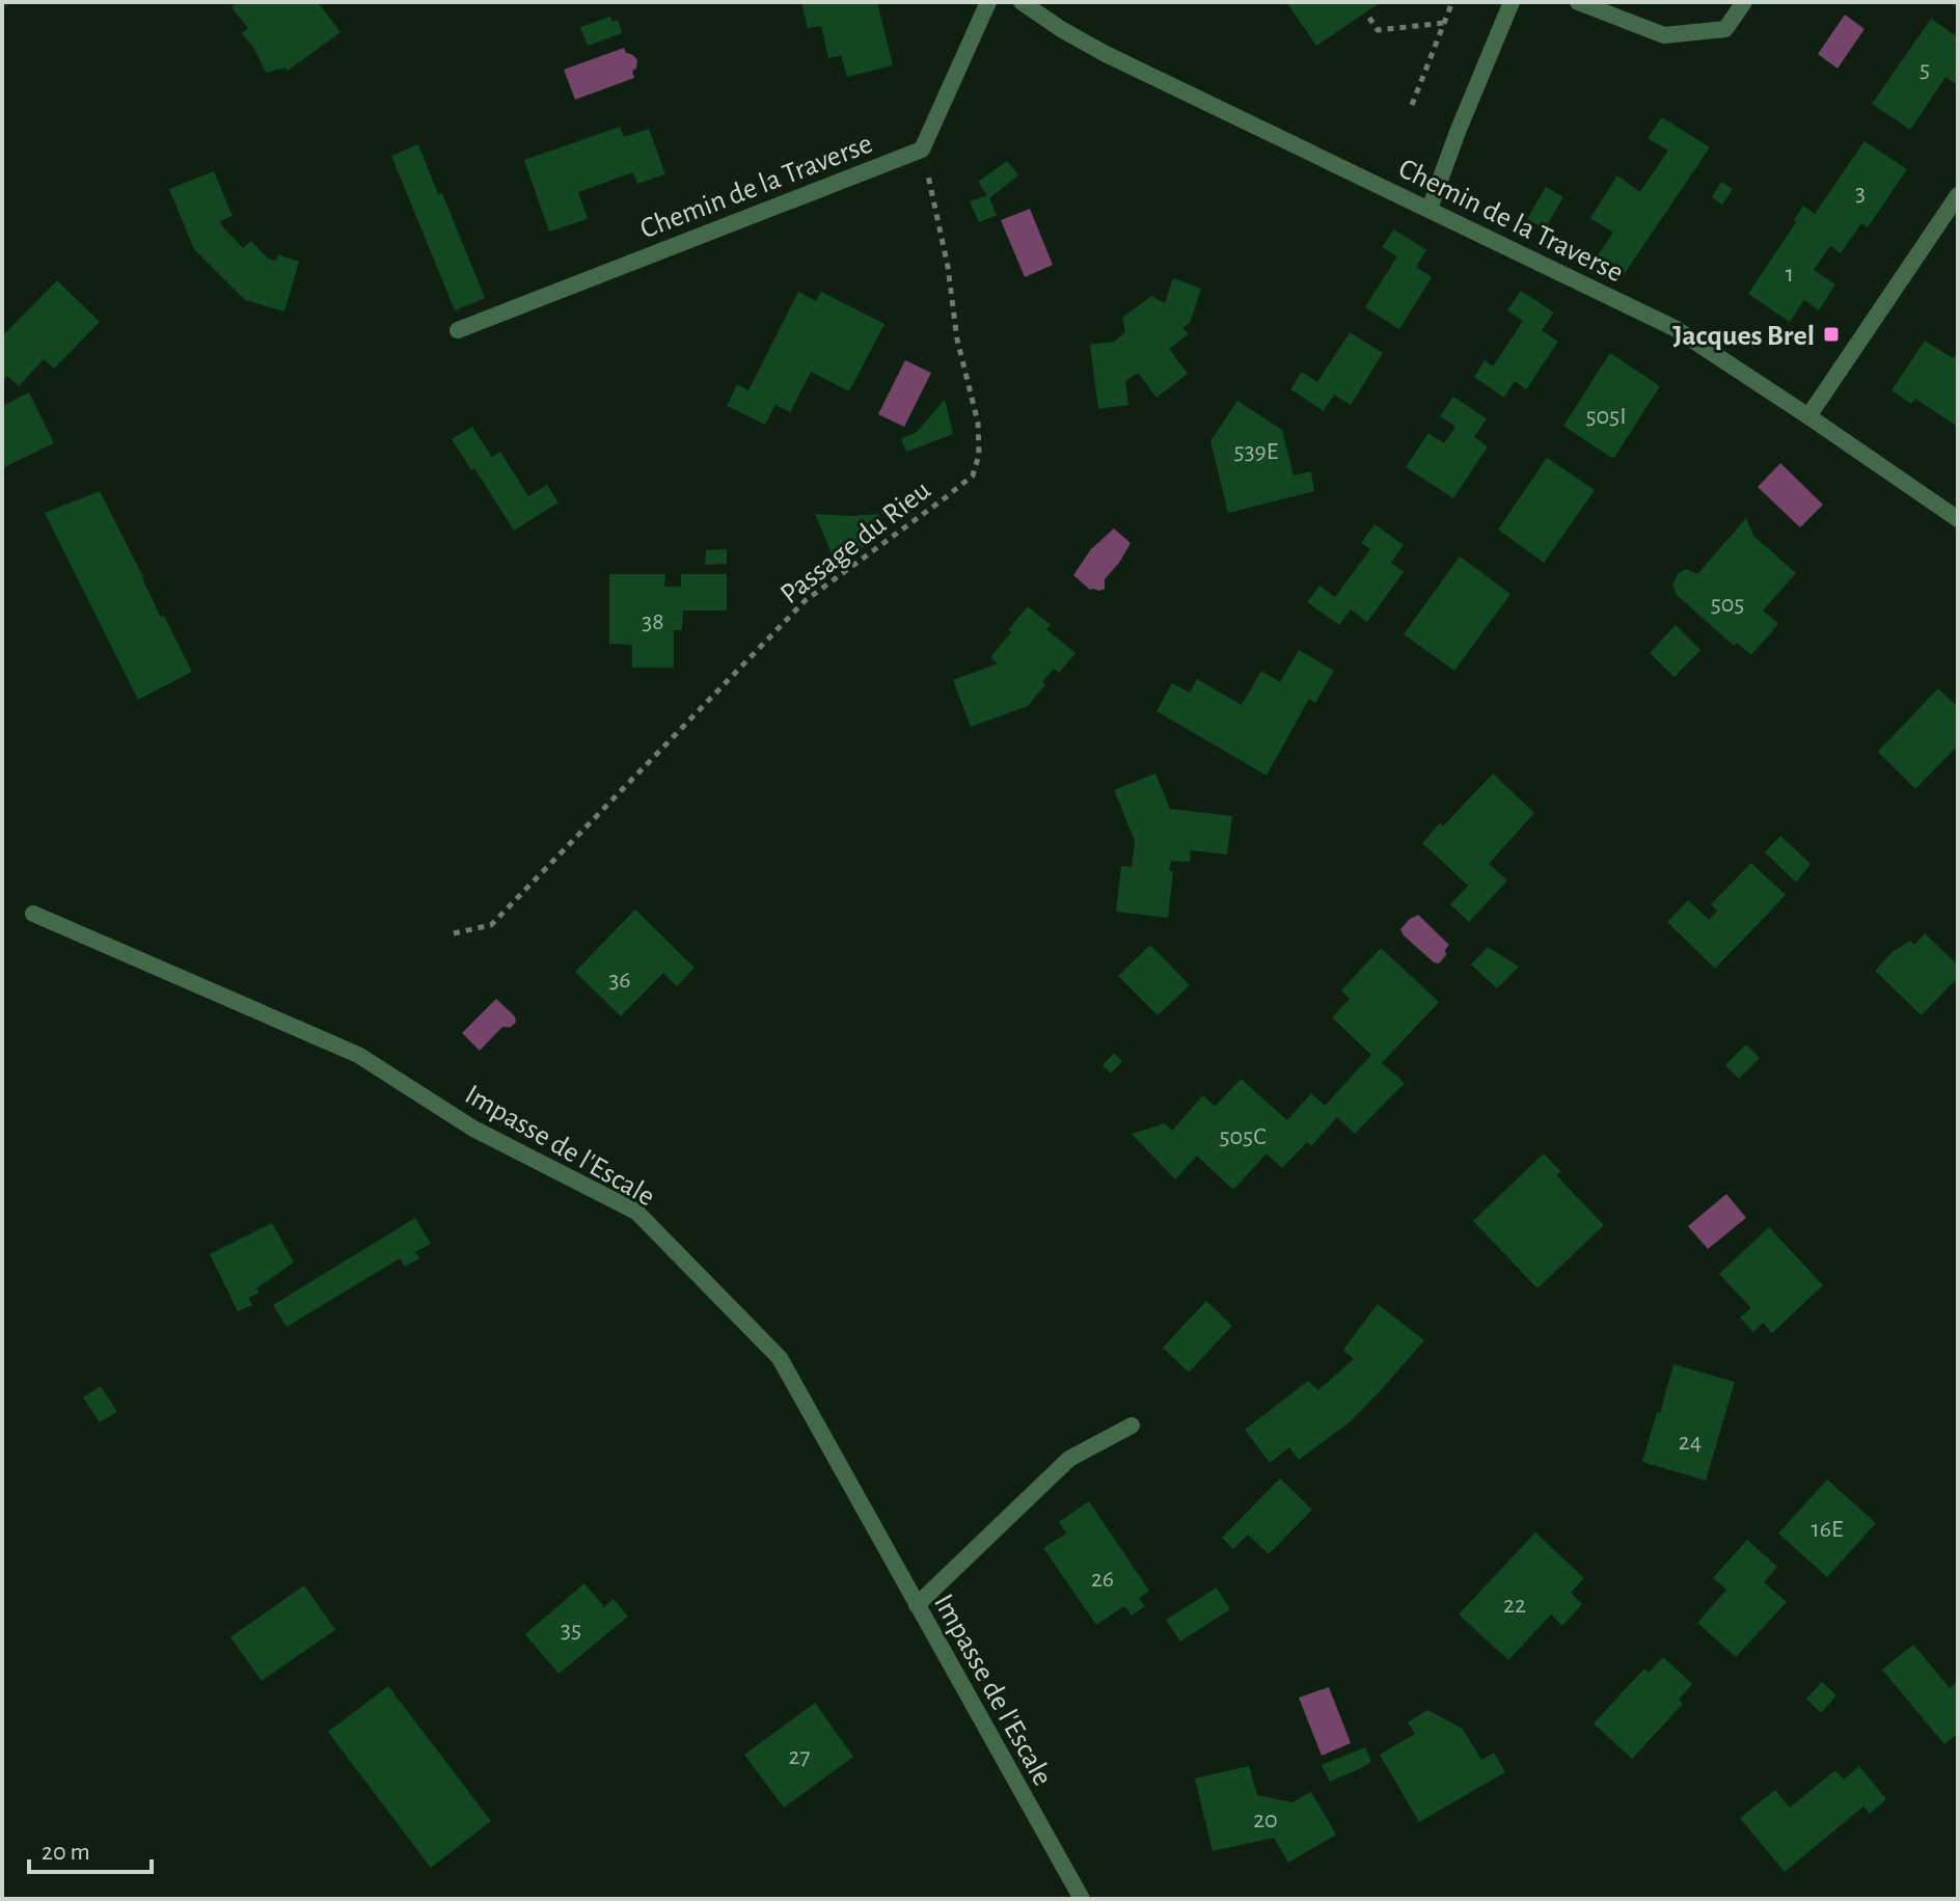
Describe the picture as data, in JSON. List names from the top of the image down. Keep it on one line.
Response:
{"streets":{"street":["Chemin de la Traverse","Impasse de l'Escale"],"path":["Passage du Rieu"]},"crossings":[["Chemin de la Traverse","Passage du Rieu"]],"places":{"transit":["Jacques Brel"]},"house_numbers":["5","3","1","505I","539E","505","38","36","505C","24","16E","26","22","35","27","20"],"scale_bar":"20 m"}
